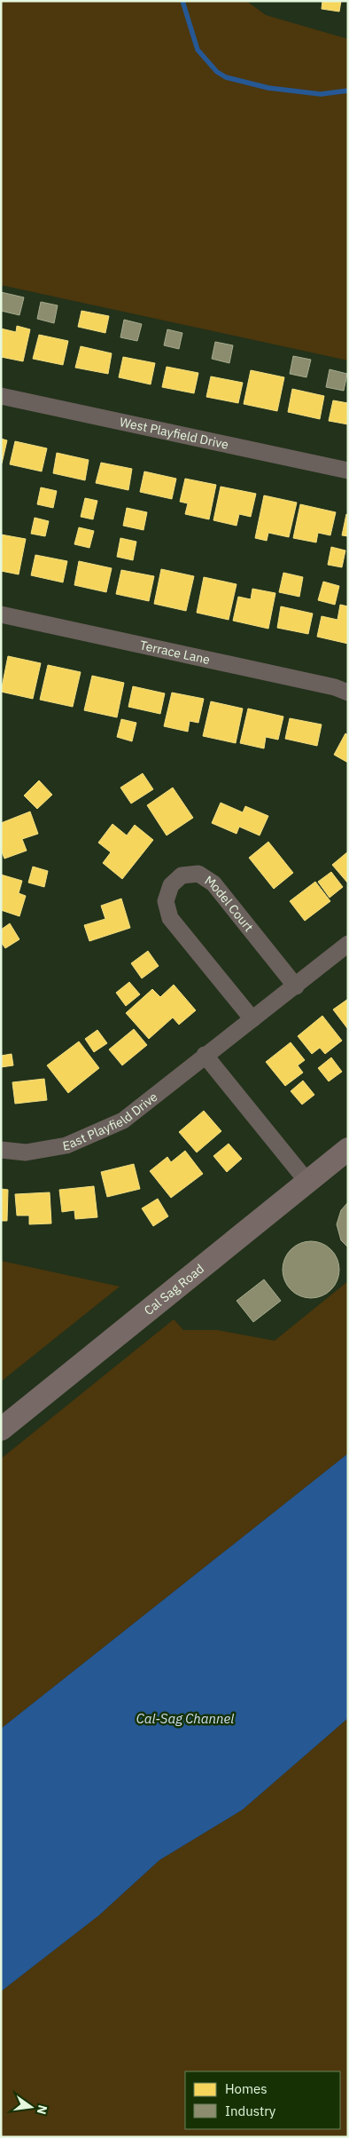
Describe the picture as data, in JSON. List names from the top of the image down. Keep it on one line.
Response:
{"streets":{"main road":["Cal Sag Road"],"street":["West Playfield Drive","Terrace Lane","Model Court","East Playfield Drive"]},"crossings":[["Model Court","East Playfield Drive"]],"water":["Cal-Sag Channel"],"legend":["Homes","Industry"],"north":"right"}
